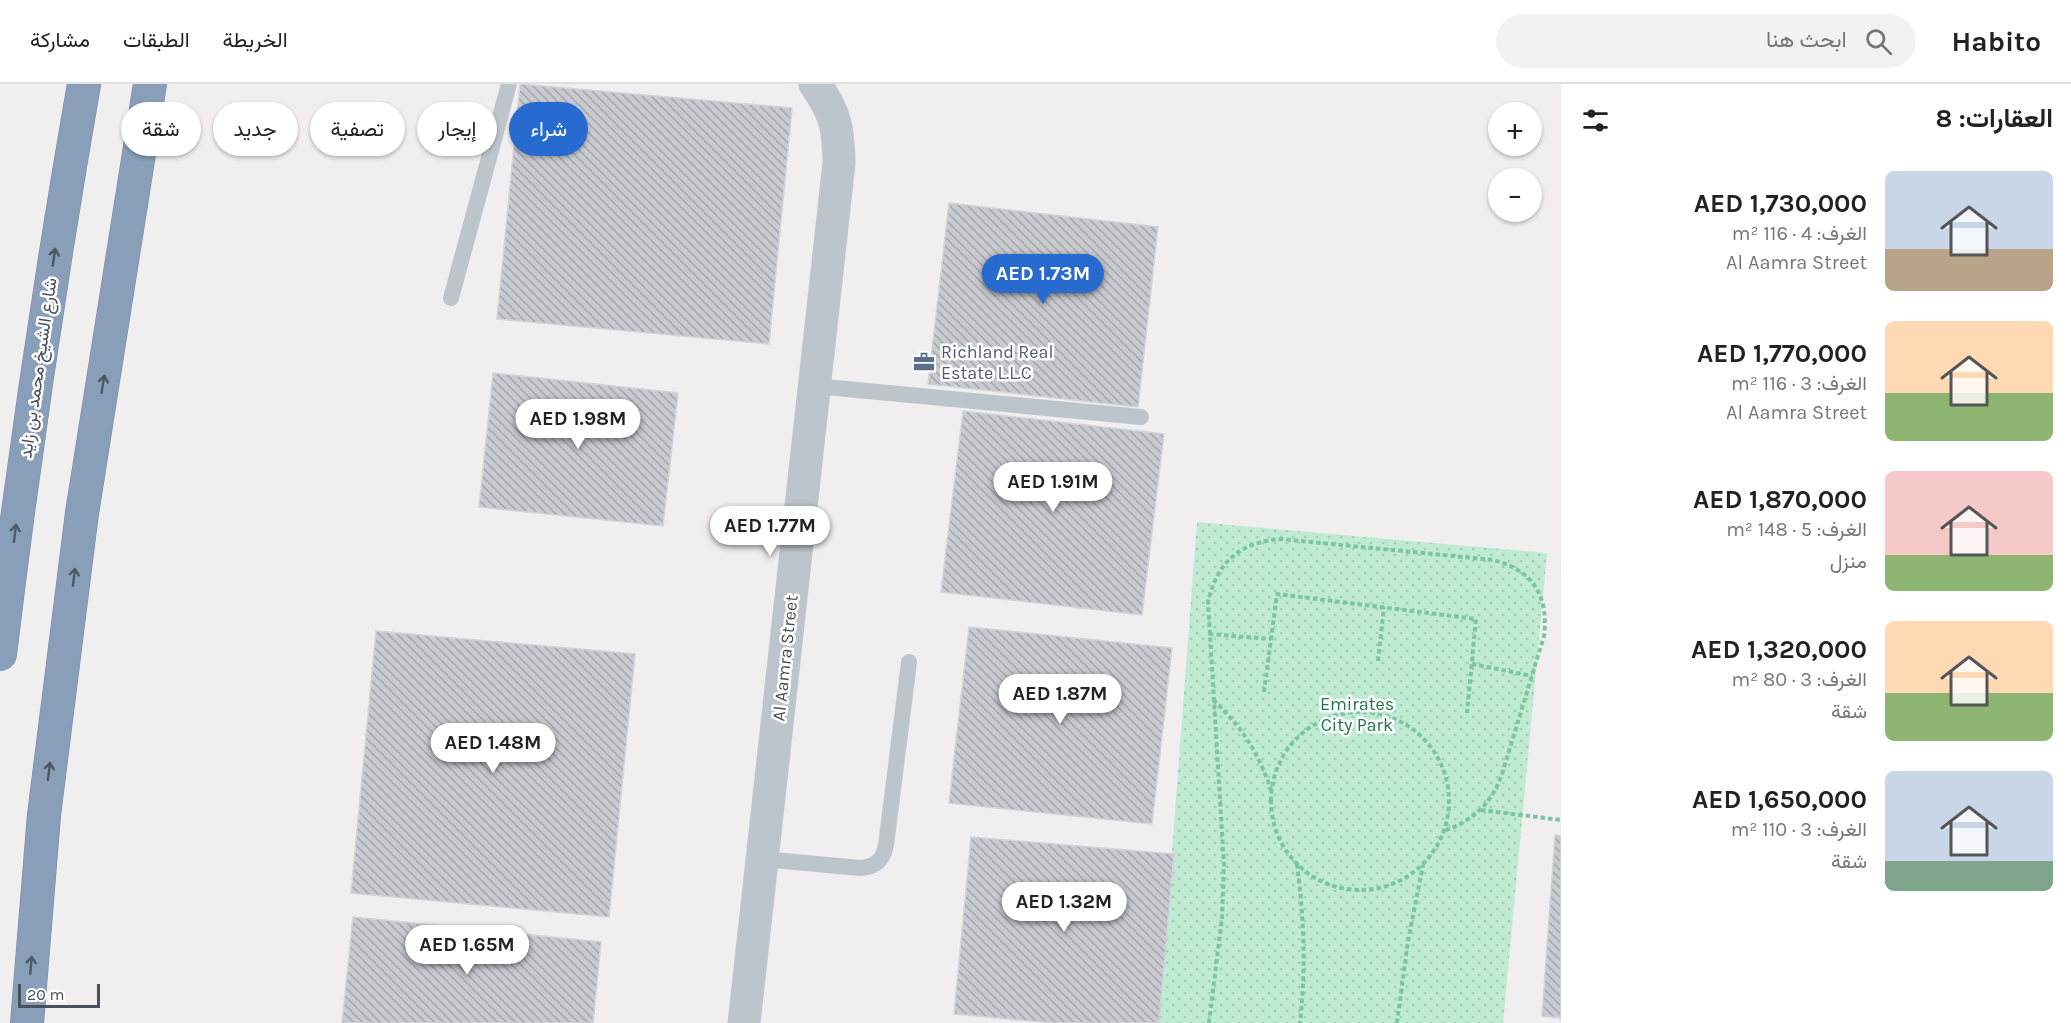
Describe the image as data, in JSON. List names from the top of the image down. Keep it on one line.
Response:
{"streets":{"highway":["شارع الشيخ محمد بن زايد"],"street":["Al Aamra Street"]},"parks":["Emirates City Park"],"places":{"office":["Richland Real Estate L.L.C"]},"scale_bar":"20 m","page":{"header":"Habito","search":"ابحث هنا","nav":["الخريطة","الطبقات","مشاركة"],"heading":"العقارات: 8","map_buttons":["+","−"],"chip":["شراء","إيجار","تصفية","جديد","شقة"],"list":[{"name":"AED 1,730,000","note":"الغرف: 4 · 116 m² · Al Aamra Street"},{"name":"AED 1,770,000","note":"الغرف: 3 · 116 m² · Al Aamra Street"},{"name":"AED 1,870,000","note":"الغرف: 5 · 148 m² · منزل"},{"name":"AED 1,320,000","note":"الغرف: 3 · 80 m² · شقة"},{"name":"AED 1,650,000","note":"الغرف: 3 · 110 m² · شقة"}],"price":["AED 1.73M","AED 1.98M","AED 1.91M","AED 1.77M","AED 1.87M","AED 1.48M","AED 1.32M","AED 1.65M"],"scale":"20 m"}}
